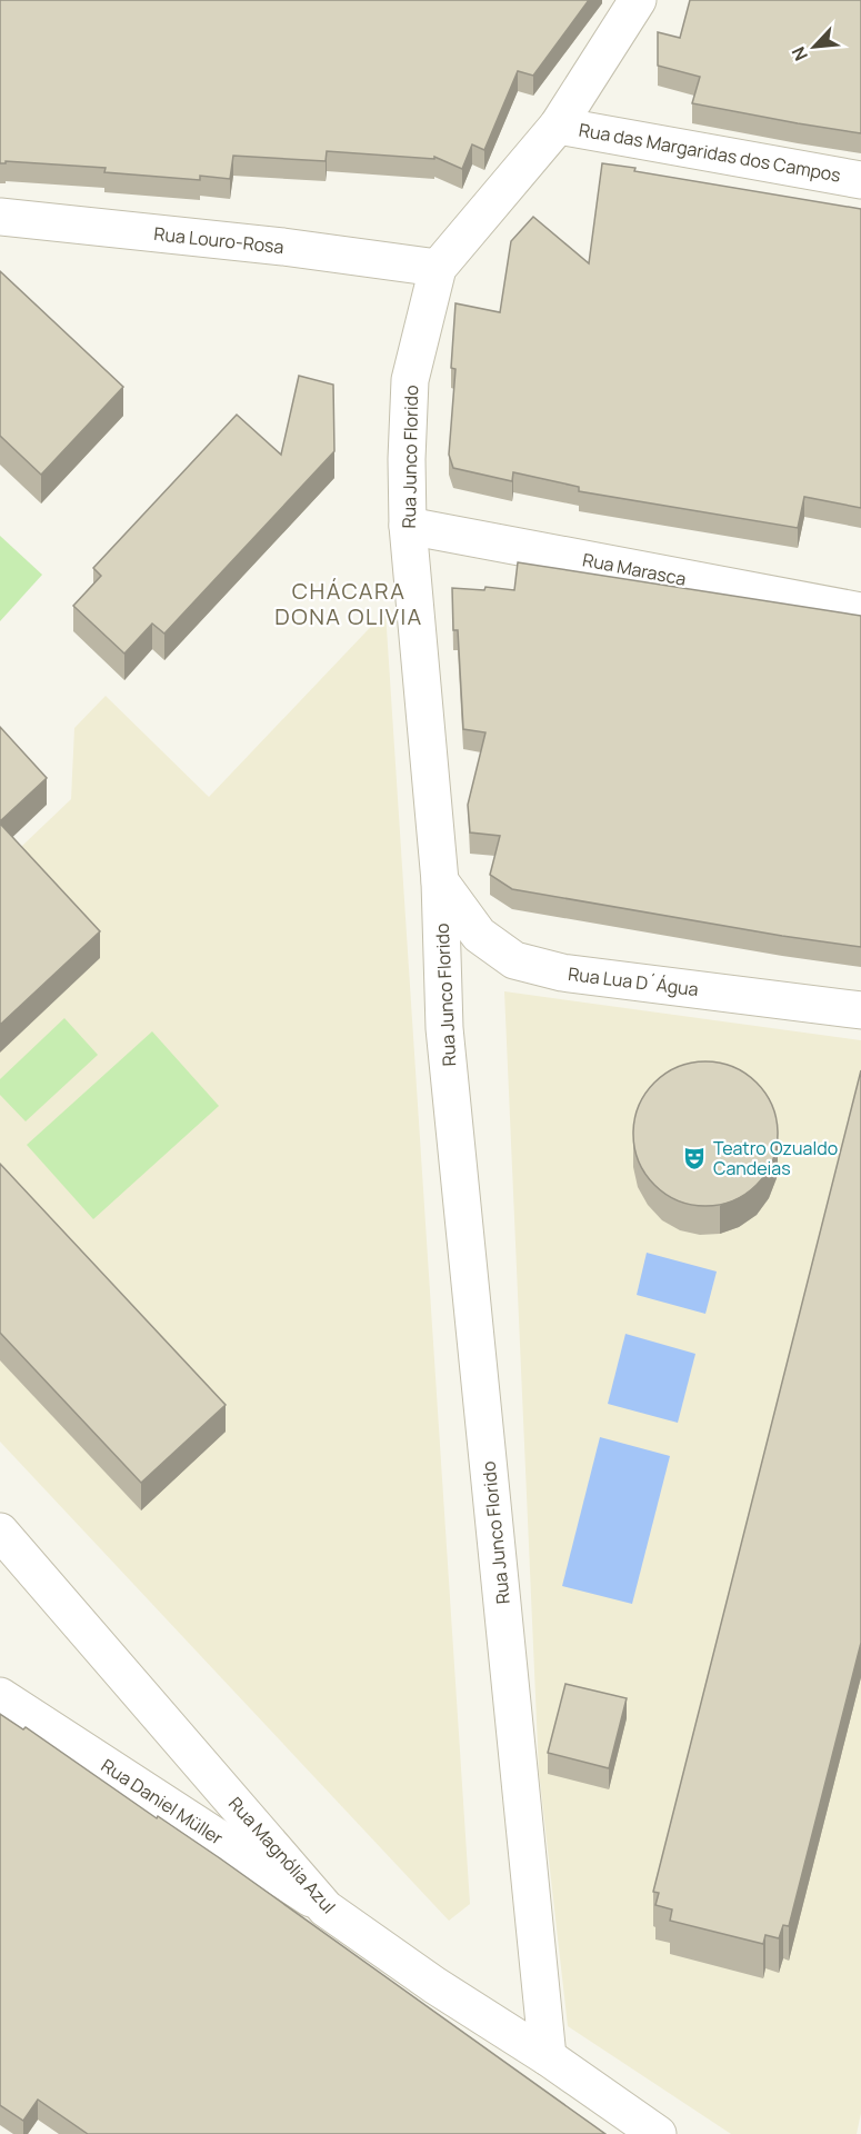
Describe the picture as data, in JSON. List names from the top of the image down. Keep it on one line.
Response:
{"streets":{"street":["Rua das Margaridas dos Campos","Rua Louro-Rosa","Rua Junco Florido","Rua Marasca","Rua Lua D´Água","Rua Daniel Müller","Rua Magnólia Azul"]},"crossings":[["Rua das Margaridas dos Campos","Rua Junco Florido"],["Rua Louro-Rosa","Rua Junco Florido"],["Rua Junco Florido","Rua Marasca"],["Rua Junco Florido","Rua Lua D´Água"],["Rua Junco Florido","Rua Magnólia Azul"],["Rua Daniel Müller","Rua Magnólia Azul"]],"districts":["CHÁCARA DONA OLIVIA"],"places":{"theatre":["Teatro Ozualdo Candeias"]},"north":"bottom left"}
